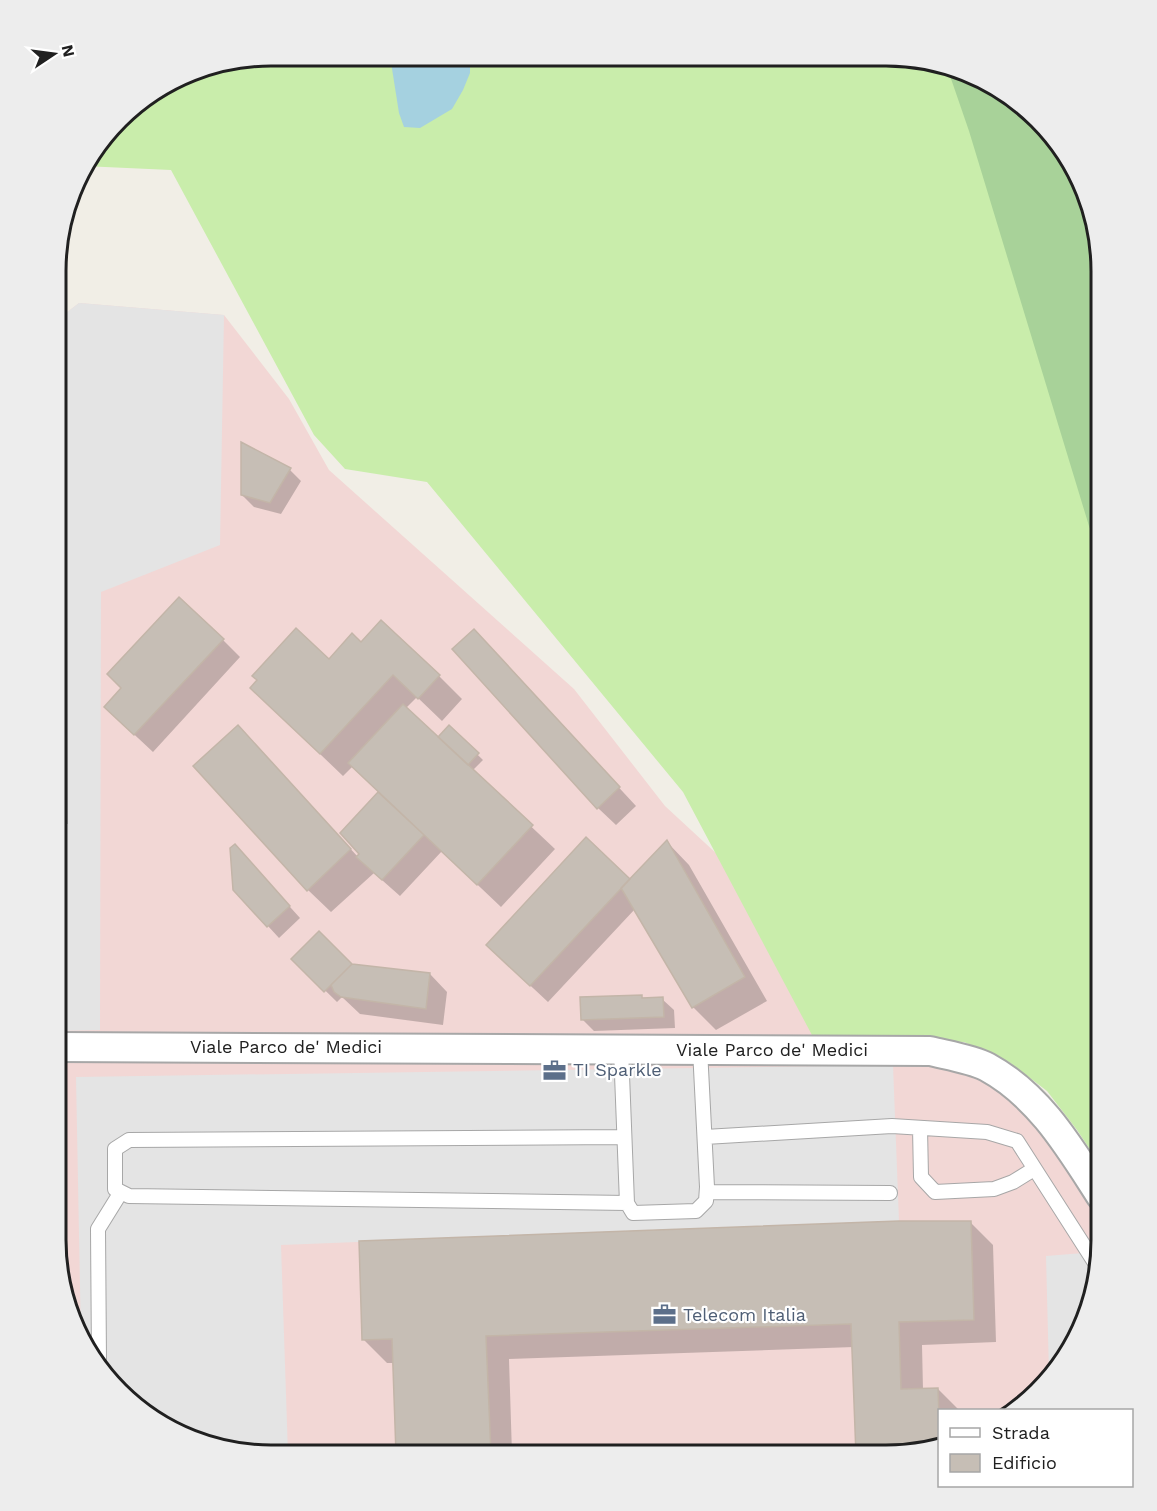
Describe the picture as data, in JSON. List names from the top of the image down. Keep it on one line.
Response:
{"streets":{"street":["Viale Parco de' Medici"]},"places":{"office":["TI Sparkle","Telecom Italia"]},"legend":["Strada","Edificio"],"north":"right"}
